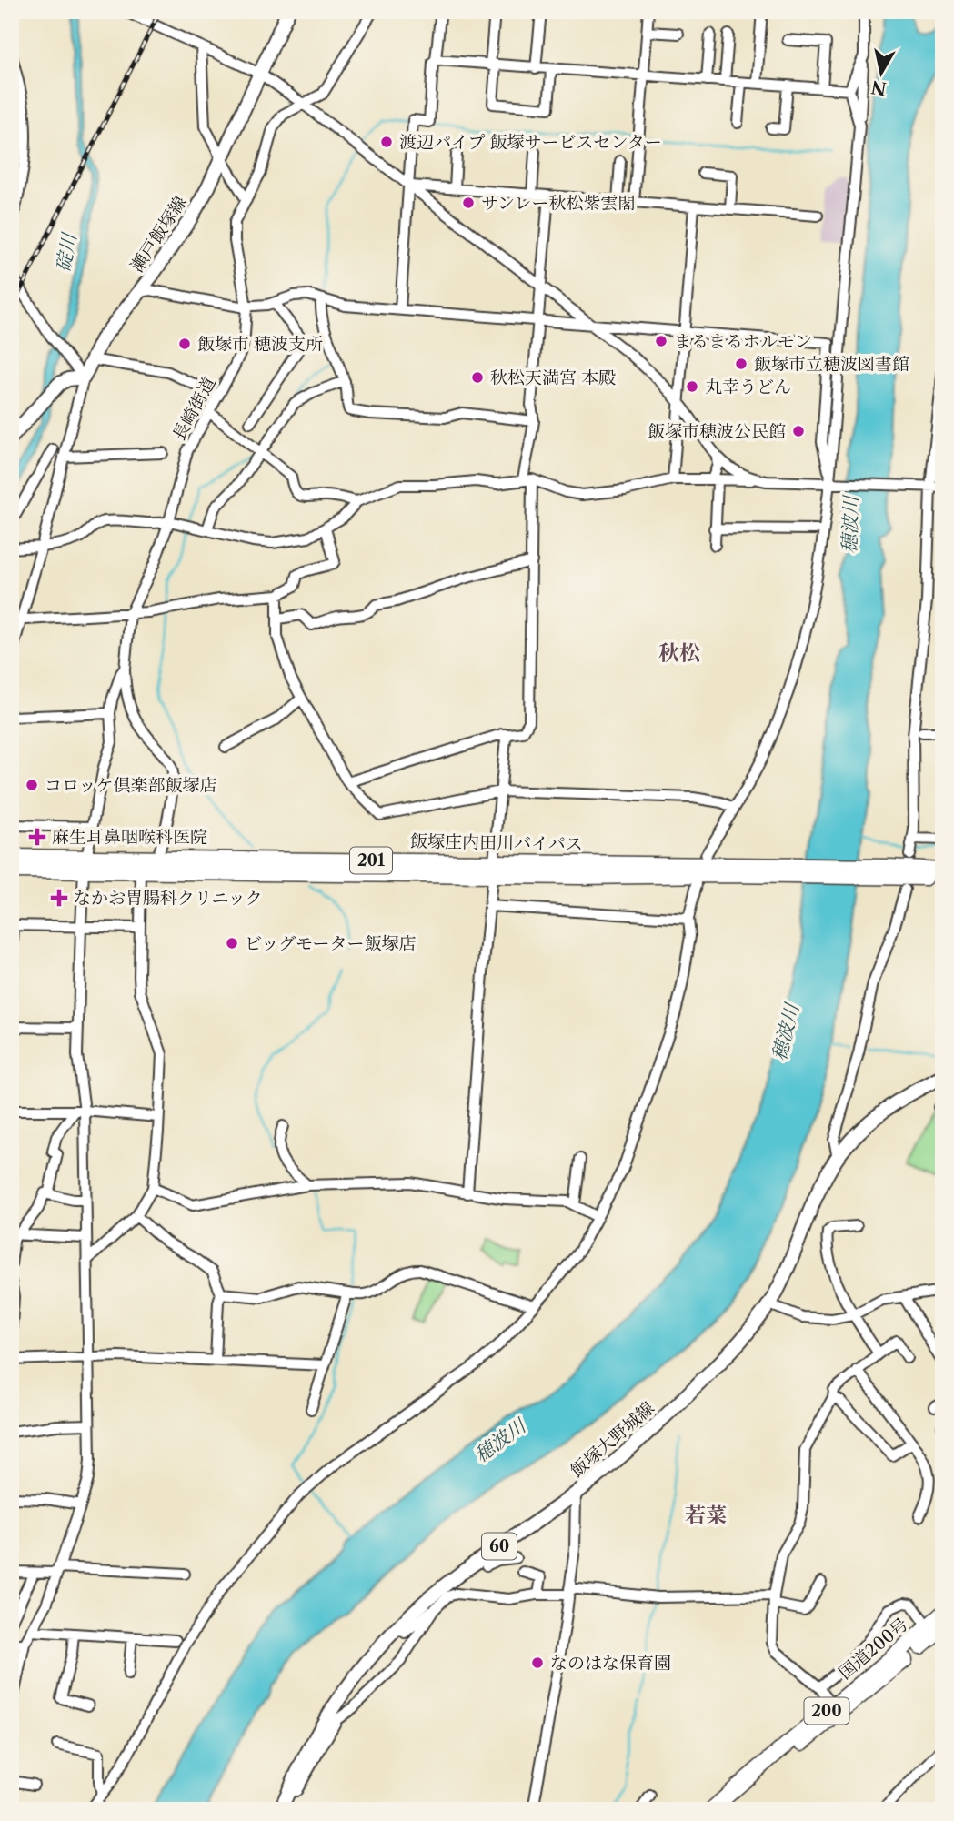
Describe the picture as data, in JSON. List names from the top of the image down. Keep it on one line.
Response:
{"streets":{"highway":["飯塚庄内田川バイパス","201","国道200号","200"],"main road":["瀬戸飯塚線","飯塚大野城線","60"],"street":["長崎街道"]},"crossings":[["長崎街道","飯塚庄内田川バイパス"]],"districts":["秋松","若菜"],"water":["碇川","穂波川"],"places":{"other":["渡辺パイプ 飯塚サービスセンター","サンレー秋松紫雲閣","まるまるホルモン","飯塚市 穂波支所","飯塚市立穂波図書館","秋松天満宮 本殿","丸幸うどん","飯塚市穂波公民館","コロッケ倶楽部飯塚店","ビッグモーター飯塚店","なのはな保育園"],"health":["麻生耳鼻咽喉科医院","なかお胃腸科クリニック"]},"north":"bottom"}
